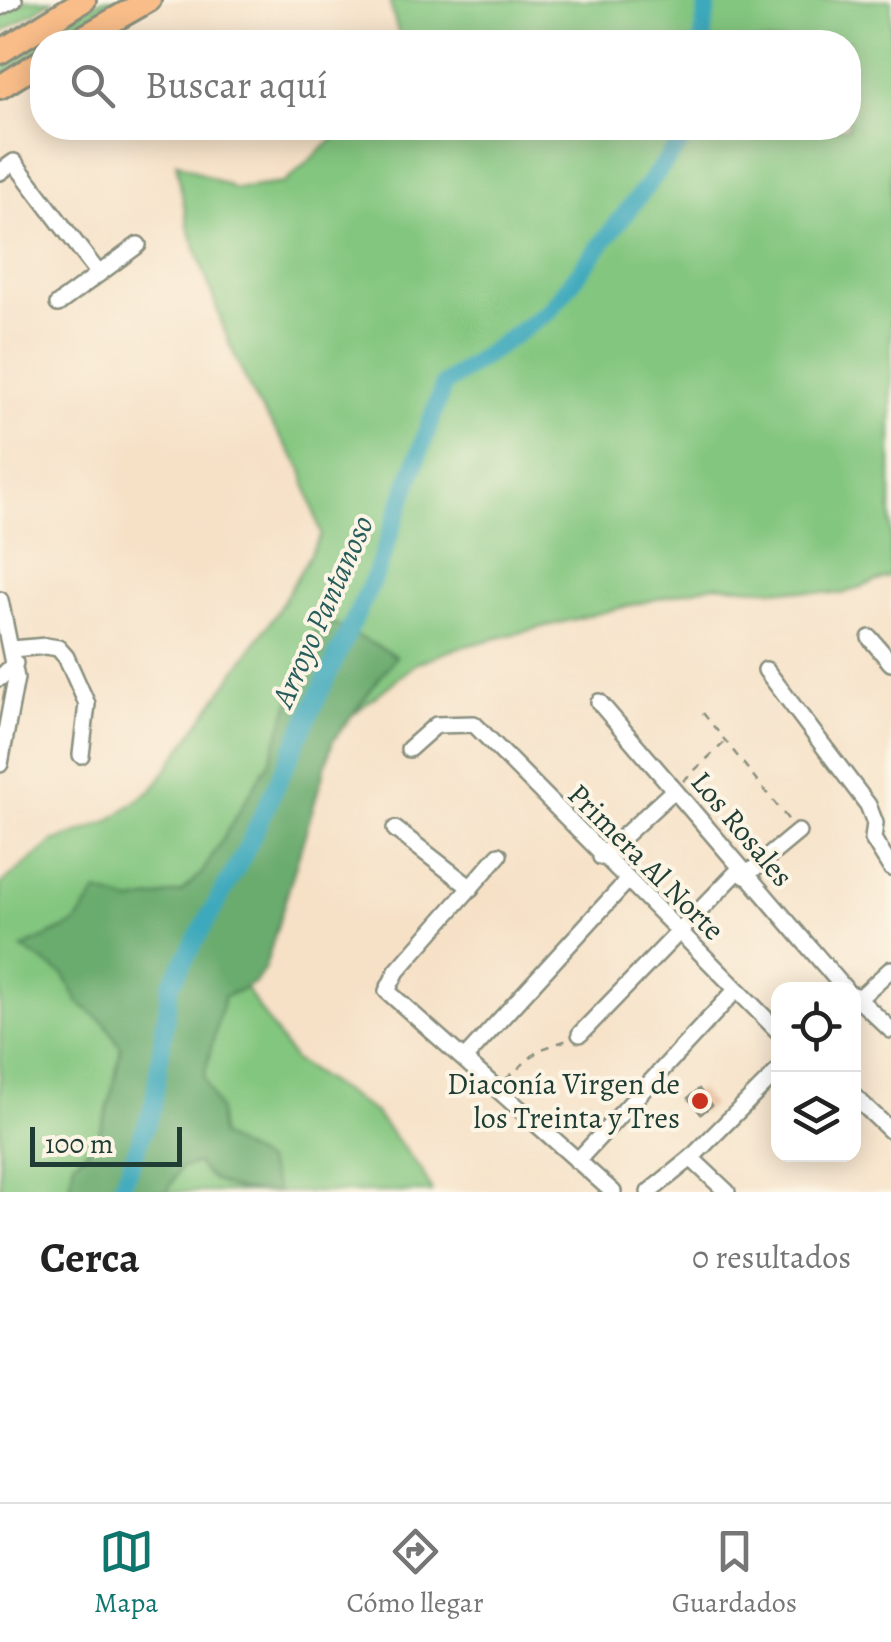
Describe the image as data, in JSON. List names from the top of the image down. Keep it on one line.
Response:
{"streets":{"street":["Los Rosales","Primera Al Norte"]},"water":["Arroyo Pantanoso"],"places":["Diaconía Virgen de los Treinta y Tres"],"scale_bar":"100 m","page":{"search":"Buscar aquí","scale":"100 m","heading":["Cerca","0 resultados"],"nav":["Mapa","Cómo llegar","Guardados"]}}
